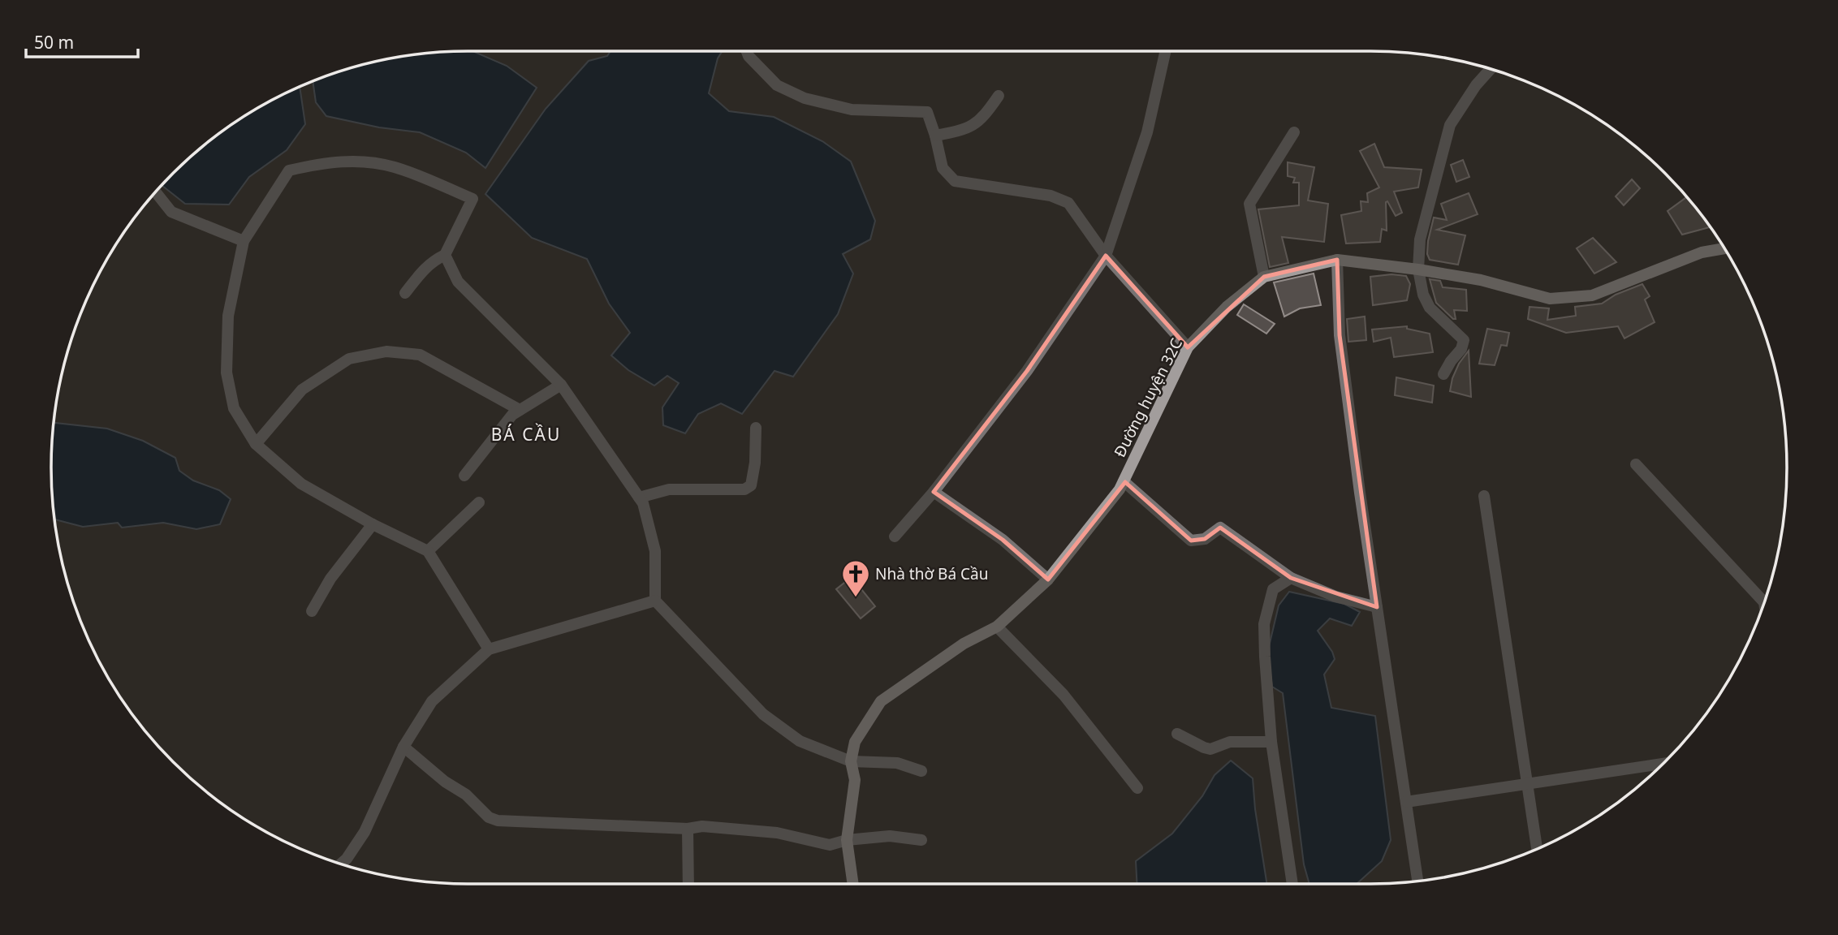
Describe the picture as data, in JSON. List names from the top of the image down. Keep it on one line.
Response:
{"streets":{"street":["Đường huyện 32C"]},"districts":["BÁ CẦU"],"places":{"church":["Nhà thờ Bá Cầu"]},"scale_bar":"50 m"}
